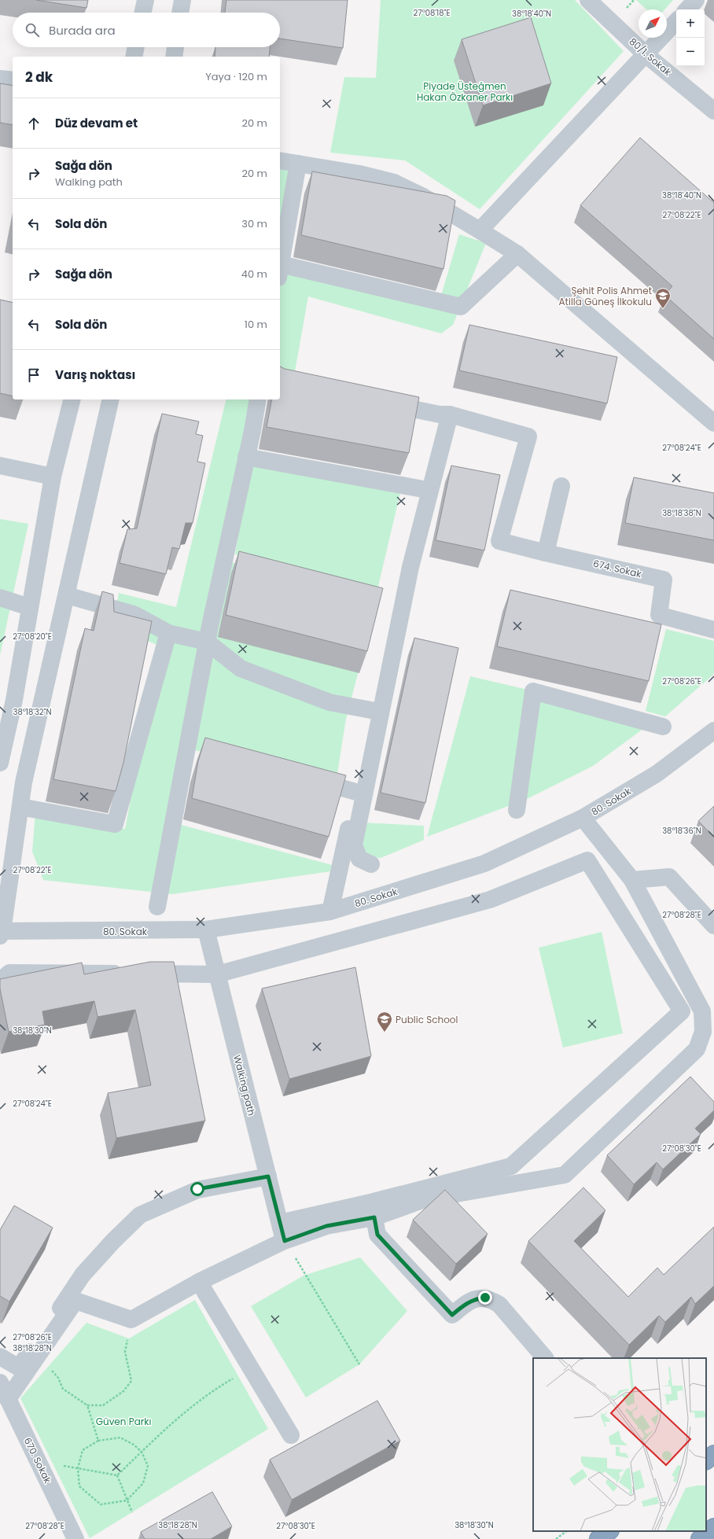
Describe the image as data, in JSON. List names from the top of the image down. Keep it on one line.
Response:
{"streets":{"street":["80/1. Sokak","674. Sokak","80. Sokak","Walking path","670. Sokak"]},"crossings":[["80. Sokak","Walking path"]],"parks":["Piyade Üsteğmen Hakan Özkaner Parkı","Güven Parkı"],"places":{"school or university":["Şehit Polis Ahmet Atilla Güneş İlkokulu","Public School"]},"north":"top right","page":{"map_buttons":["+","−"],"search":"Burada ara","heading":["2 dk","Yaya · 120 m"],"list":[["Düz devam et","20 m"],["Sağa dön","Walking path","20 m"],["Sola dön","30 m"],["Sağa dön","40 m"],["Sola dön","10 m"],"Varış noktası"]},"coordinates":["27°08'18\"E","38°18'40\"N","27°08'22\"E","27°08'24\"E","38°18'38\"N","27°08'20\"E","27°08'26\"E","38°18'32\"N","38°18'36\"N","27°08'28\"E","38°18'30\"N","27°08'30\"E","38°18'28\"N"]}
